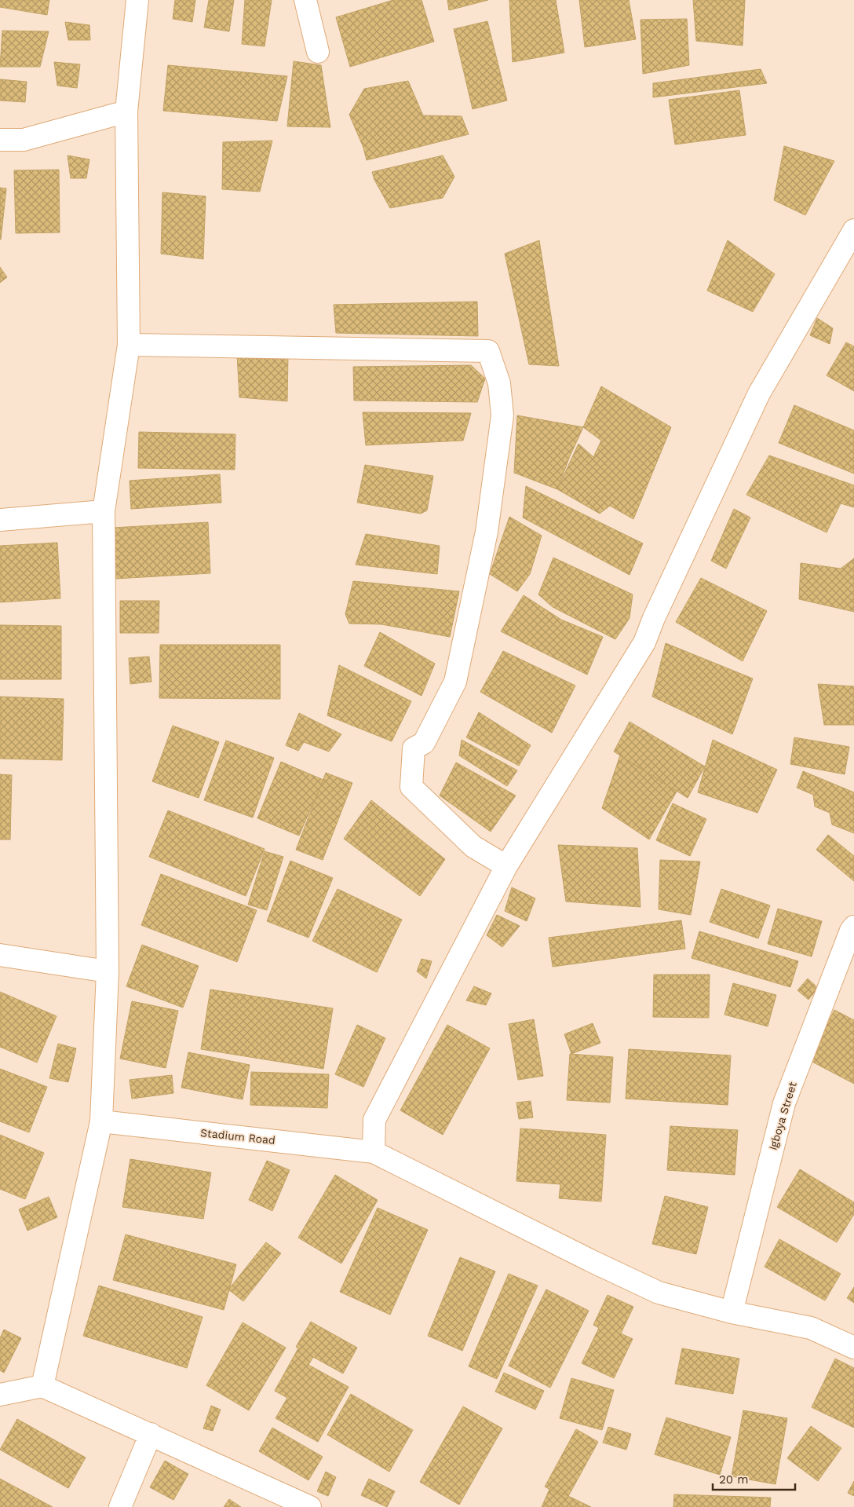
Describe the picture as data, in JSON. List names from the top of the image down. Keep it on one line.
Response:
{"streets":{"street":["Igboya Street","Stadium Road"]},"scale_bar":"20 m"}
